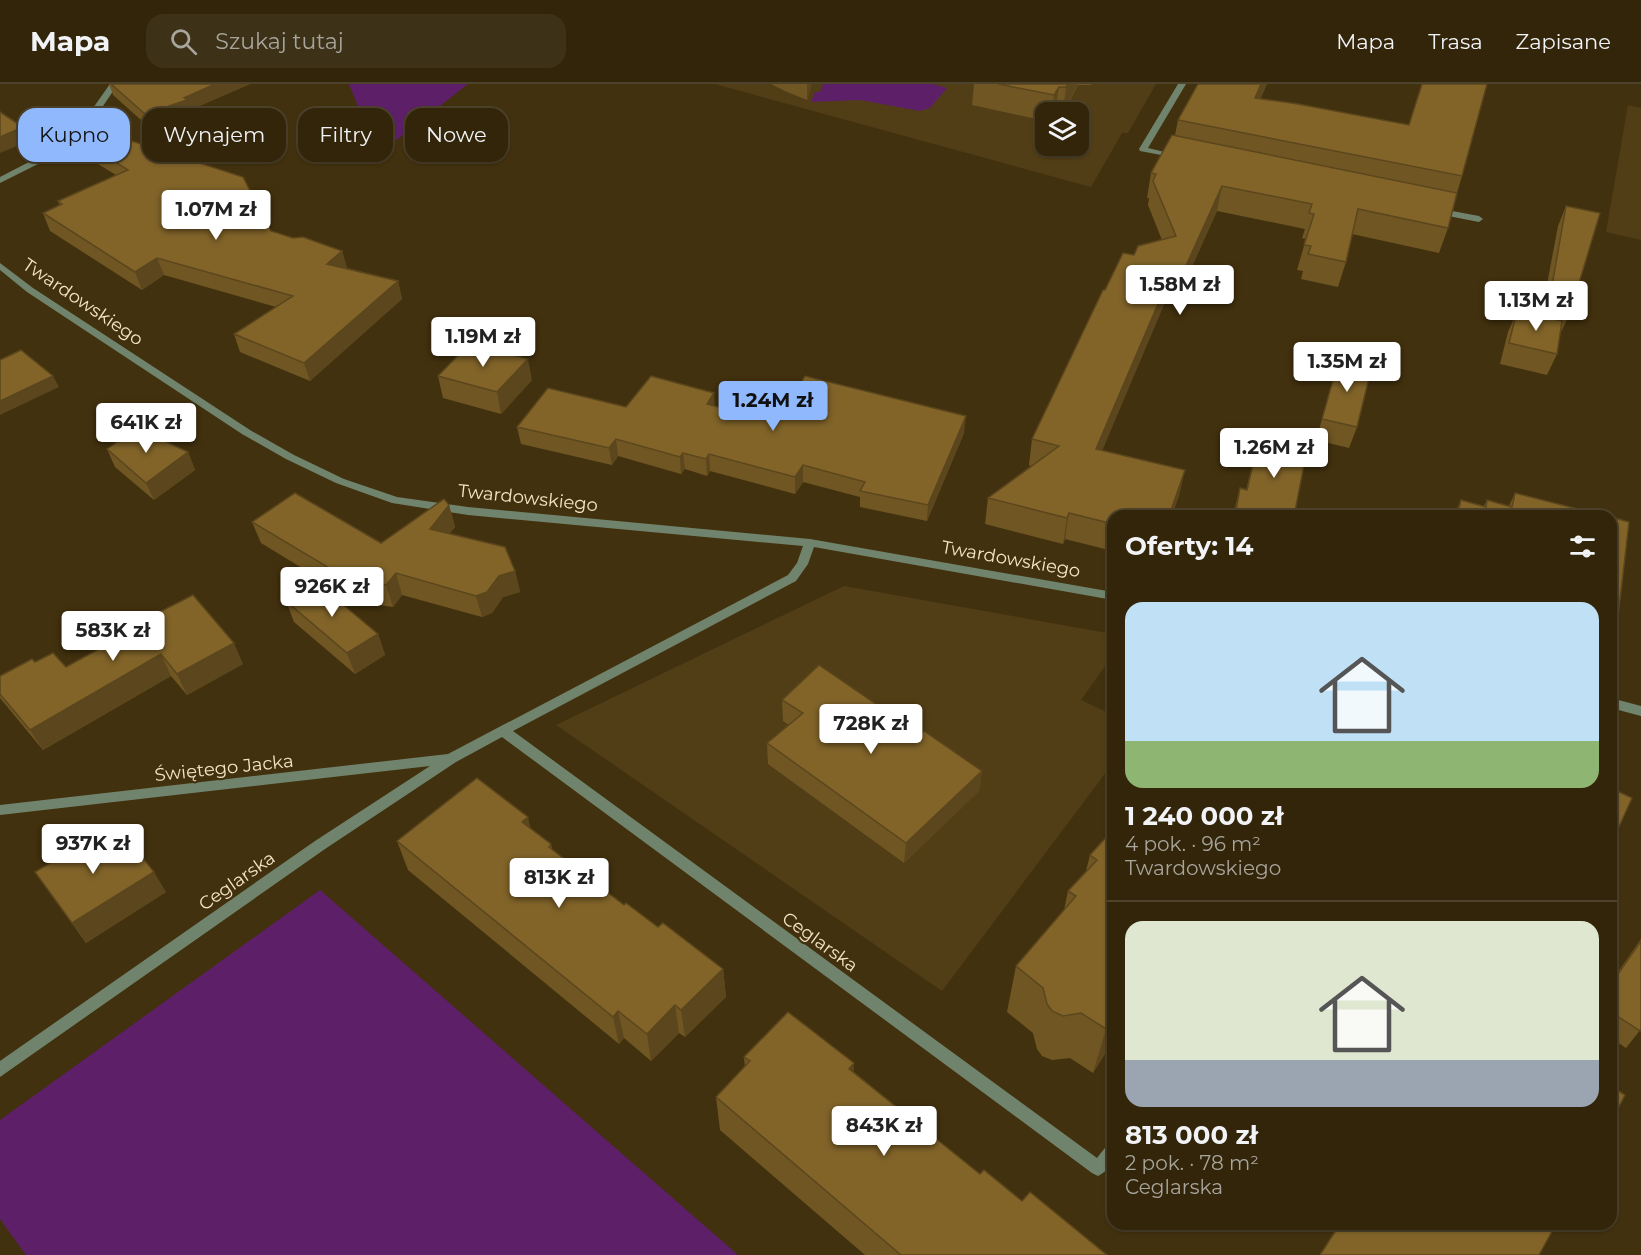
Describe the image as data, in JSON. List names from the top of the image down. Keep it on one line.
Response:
{"streets":{"street":["Twardowskiego","Świętego Jacka","Ceglarska"]},"crossings":[["Twardowskiego","Ceglarska"],["Świętego Jacka","Ceglarska"]],"page":{"header":"Mapa","search":"Szukaj tutaj","nav":["Mapa","Trasa","Zapisane"],"chip":["Kupno","Wynajem","Filtry","Nowe"],"price":["1.07M zł","1.58M zł","1.13M zł","1.19M zł","1.35M zł","1.24M zł","641K zł","1.26M zł","926K zł","583K zł","728K zł","937K zł","813K zł","843K zł"],"heading":"Oferty: 14","list":[{"name":"1 240 000 zł","note":"4 pok. · 96 m² · Twardowskiego"},{"name":"813 000 zł","note":"2 pok. · 78 m² · Ceglarska"}]}}
